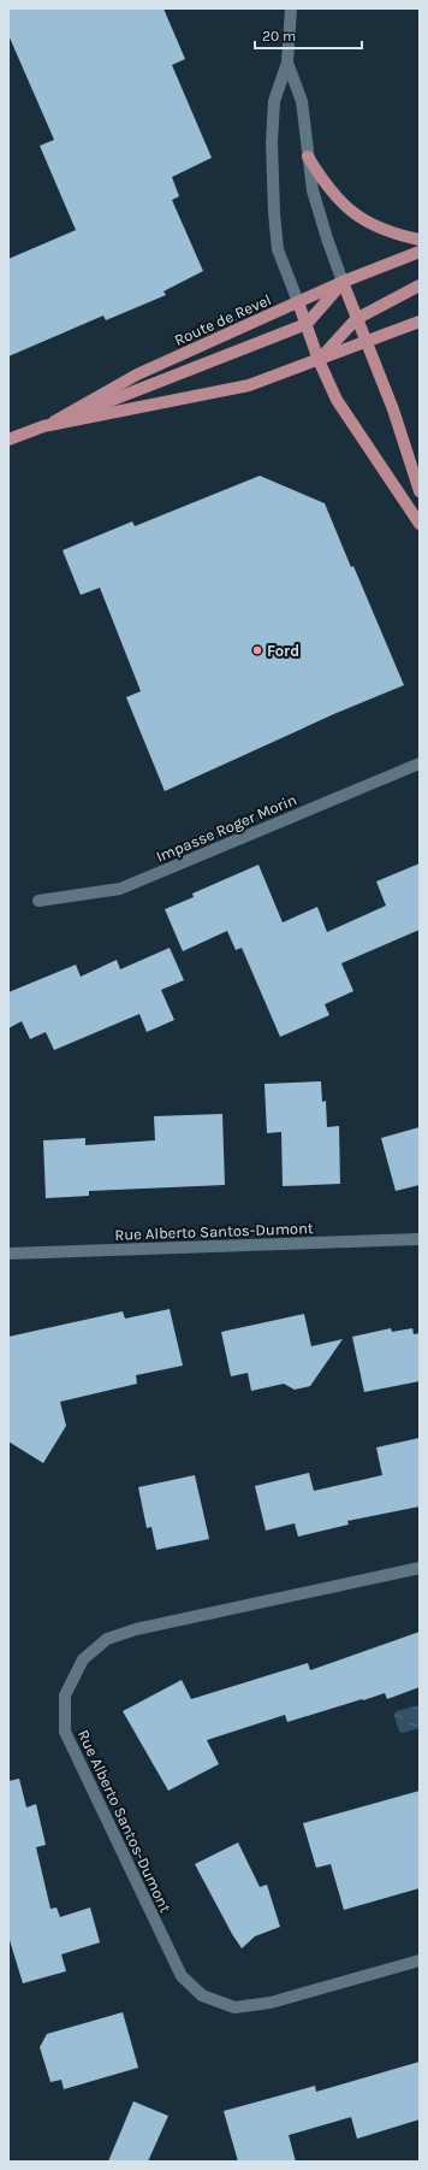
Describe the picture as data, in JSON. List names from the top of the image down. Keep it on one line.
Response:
{"streets":{"main road":["Route de Revel"],"street":["Impasse Roger Morin","Rue Alberto Santos-Dumont"]},"places":["Ford"],"scale_bar":"20 m"}
